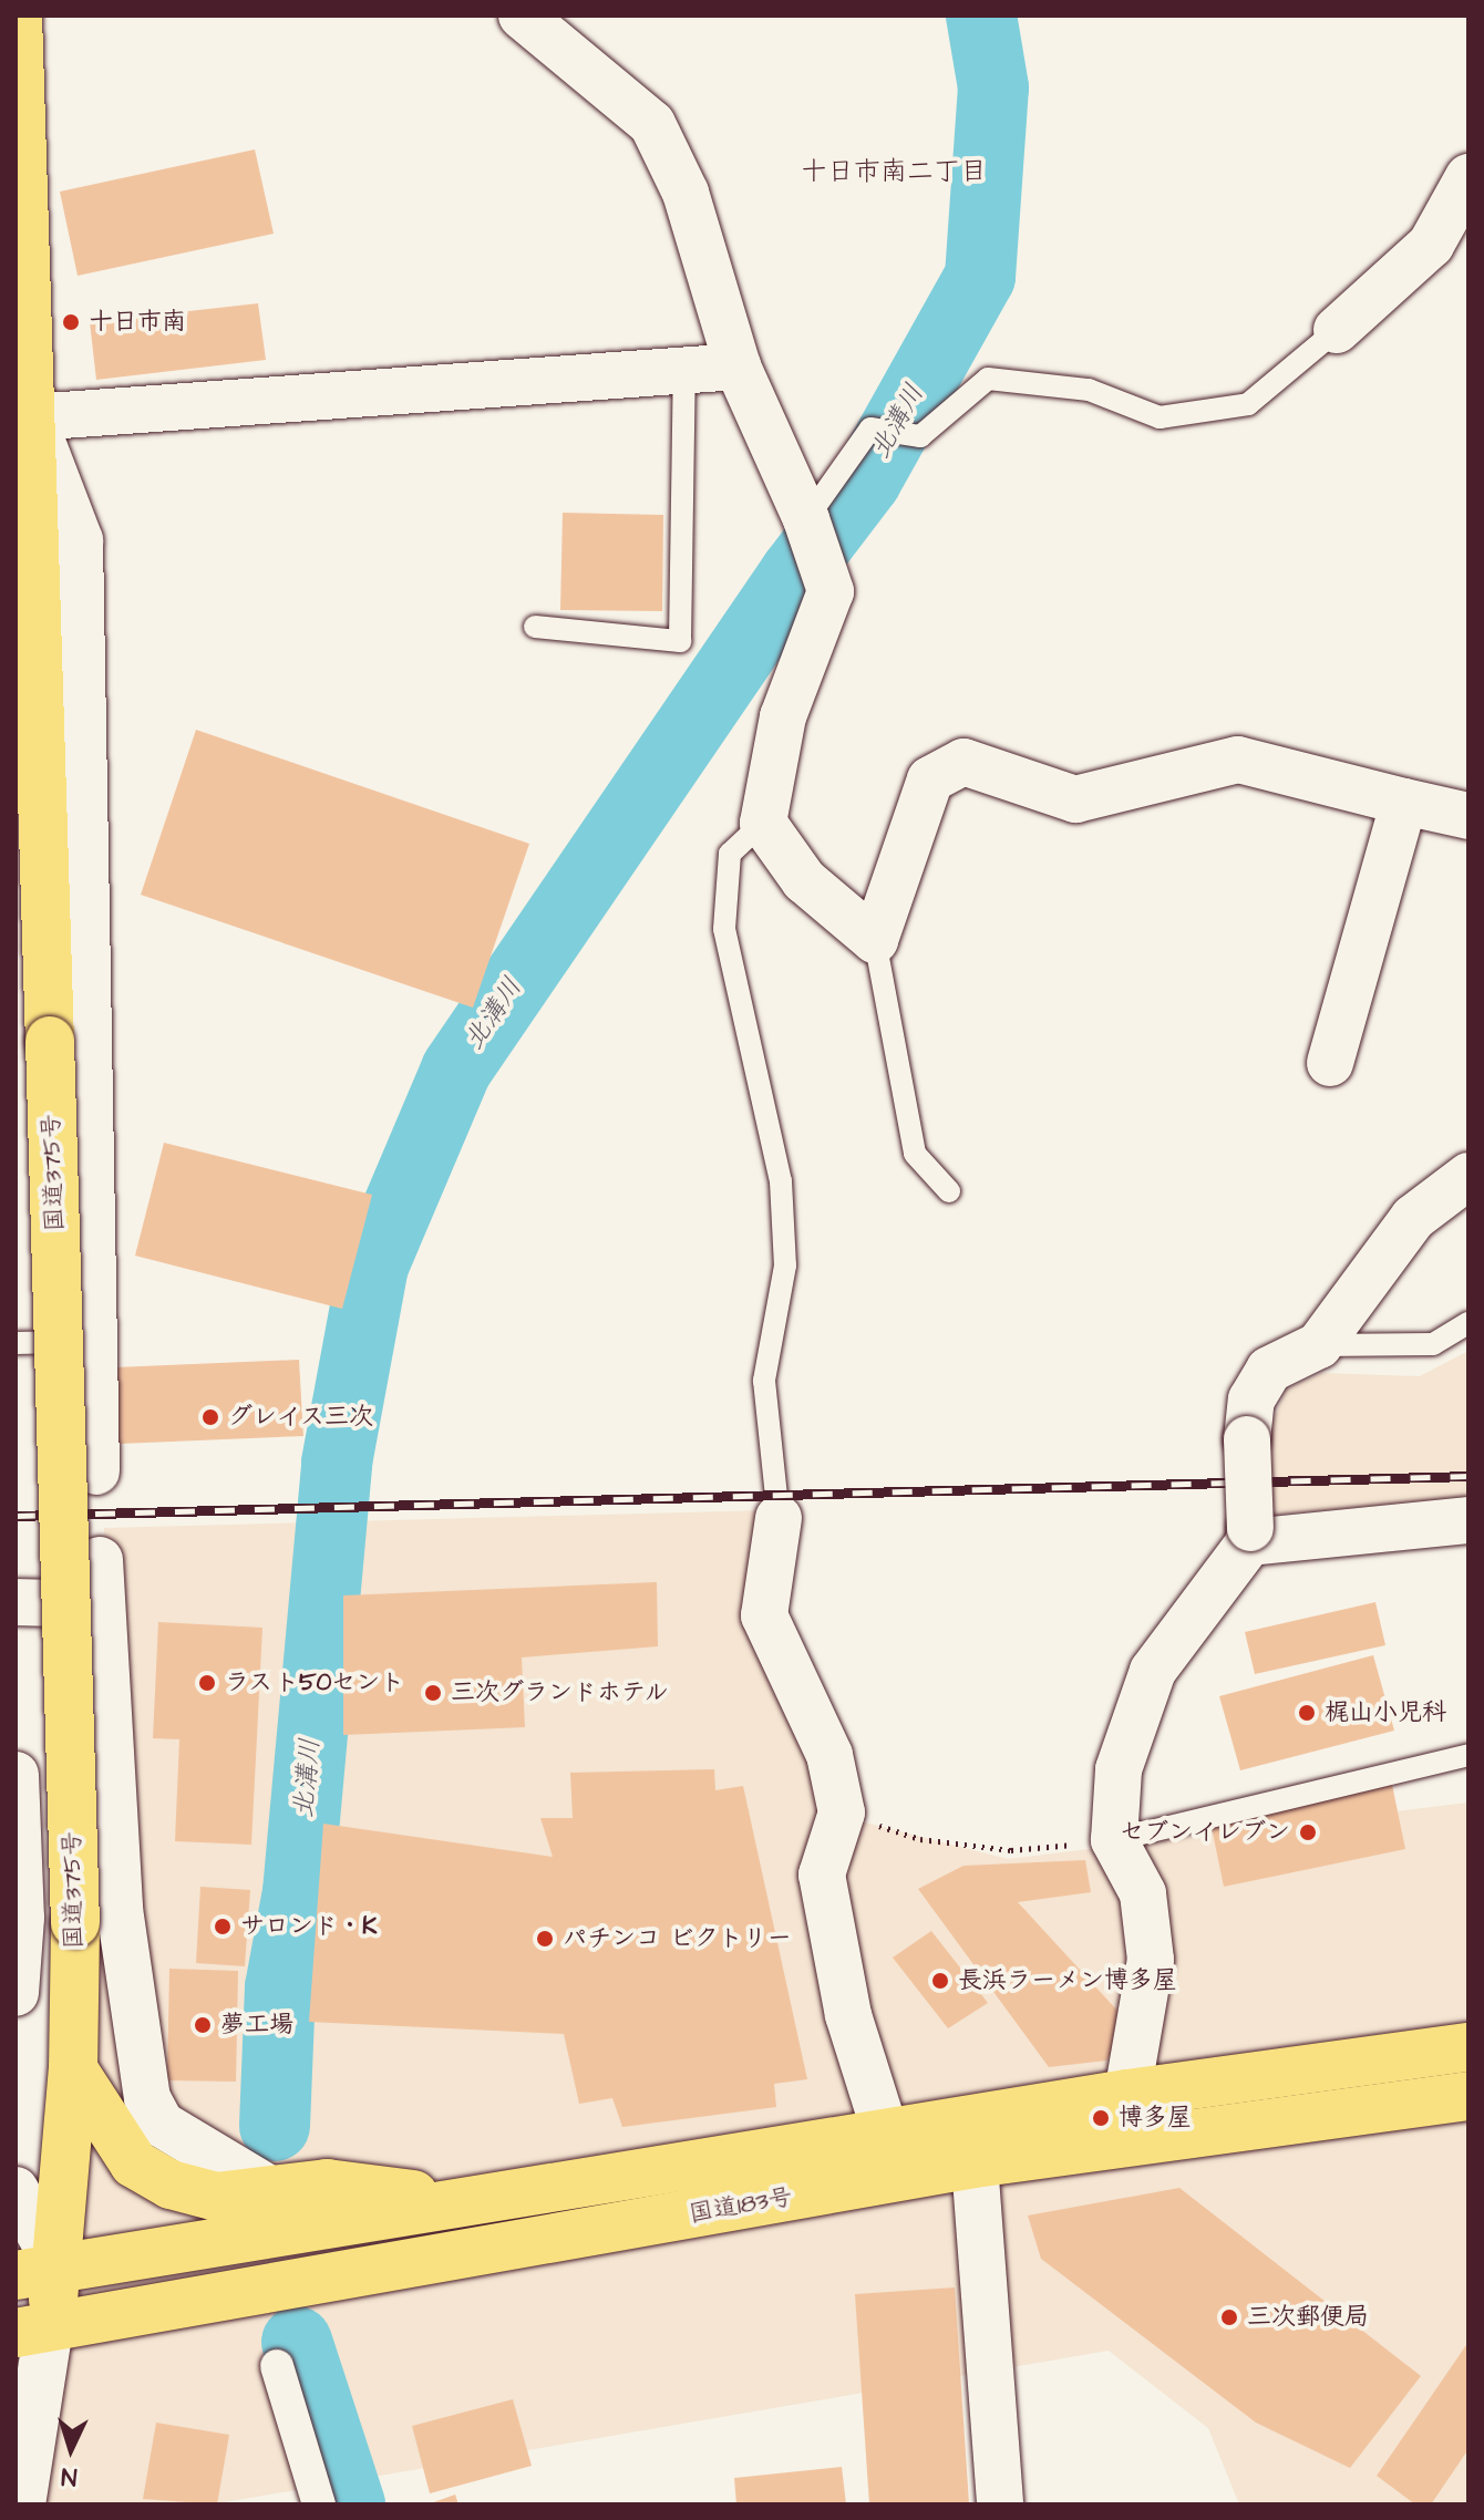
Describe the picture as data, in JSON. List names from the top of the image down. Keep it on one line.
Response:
{"streets":{"highway":["国道375号","国道183号"]},"crossings":[["国道375号","国道183号"]],"districts":["十日市南二丁目"],"water":["北溝川"],"places":["十日市南","グレイス三次","ラスト50セント","三次グランドホテル","梶山小児科","セブンイレブン","サロンド・K","パチンコ ビクトリー","長浜ラーメン博多屋","夢工場","博多屋","三次郵便局"],"north":"bottom"}
